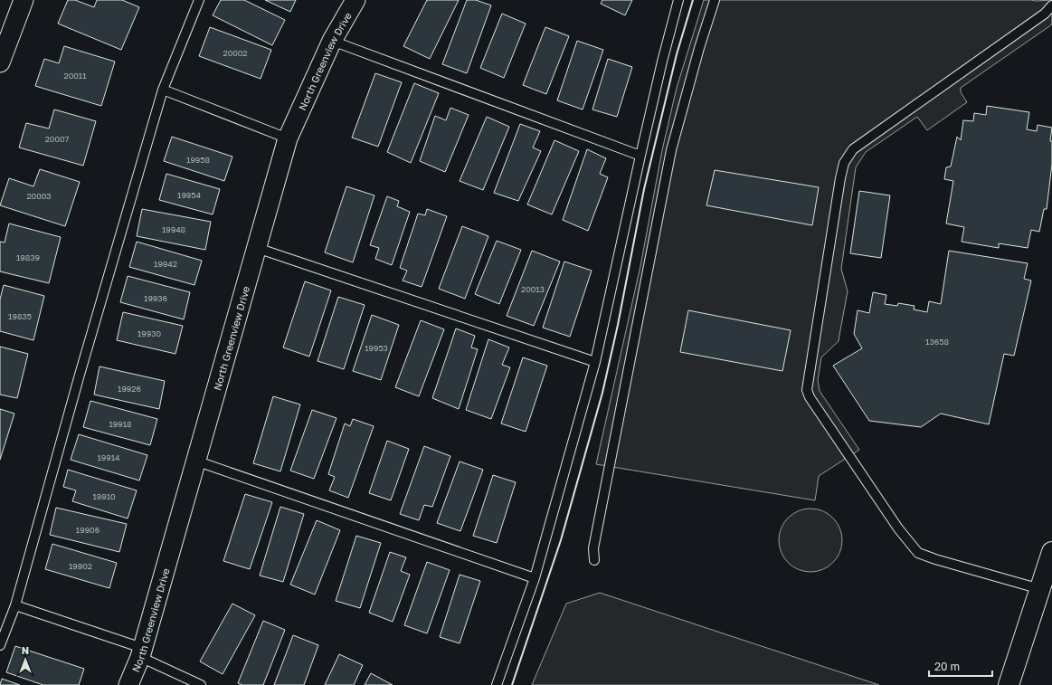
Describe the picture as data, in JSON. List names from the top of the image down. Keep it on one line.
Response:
{"streets":{"street":["North Greenview Drive"]},"house_numbers":["20002","20011","20007","19958","19954","20003","19948","19839","19942","20013","19936","19835","19930","13658","19953","19926","19918","19914","19910","19906","19902"],"scale_bar":"20 m","north":"top"}
